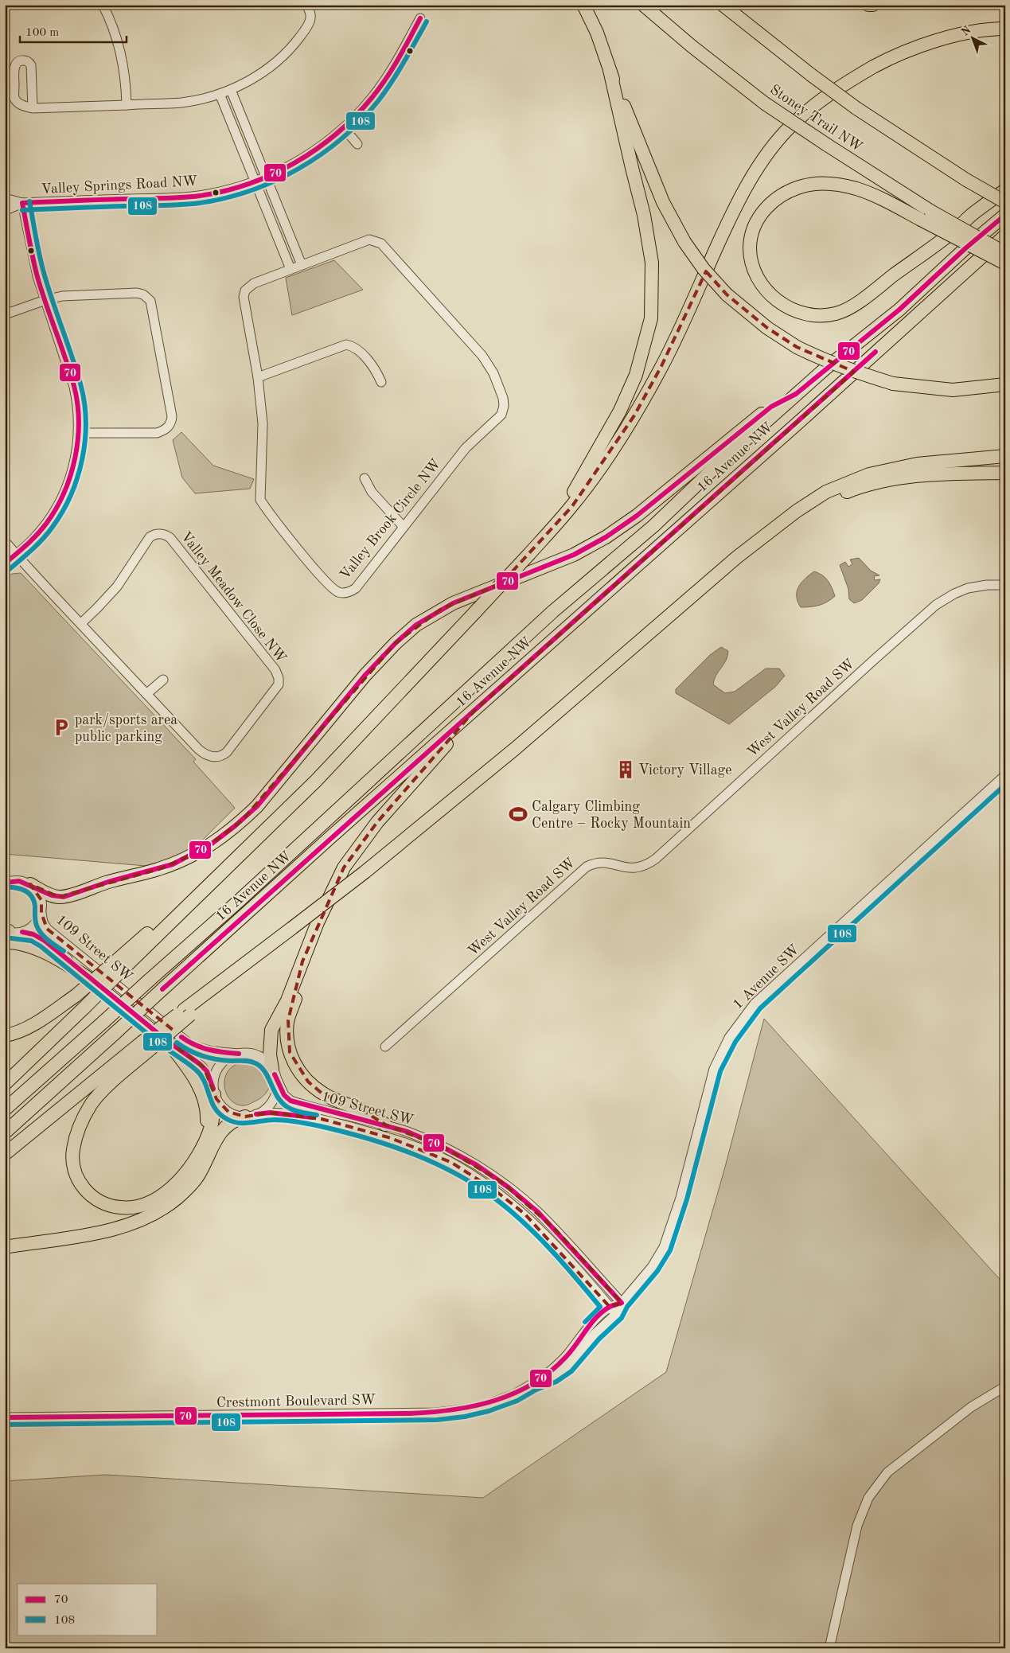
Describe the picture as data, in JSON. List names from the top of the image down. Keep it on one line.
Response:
{"streets":{"highway":["Stoney Trail NW","16 Avenue NW"],"street":["Valley Springs Road NW","Valley Brook Circle NW","Valley Meadow Close NW","West Valley Road SW","109 Street SW","1 Avenue SW","Crestmont Boulevard SW"]},"crossings":[["109 Street SW","1 Avenue SW"],["109 Street SW","Crestmont Boulevard SW"],["1 Avenue SW","Crestmont Boulevard SW"]],"places":{"parking":["park/sports area public parking"],"building":["Victory Village"],"sports":["Calgary Climbing Centre – Rocky Mountain"]},"lines":["transit line 70","transit line 108"],"legend":["70","108"],"scale_bar":"100 m","north":"top left"}
